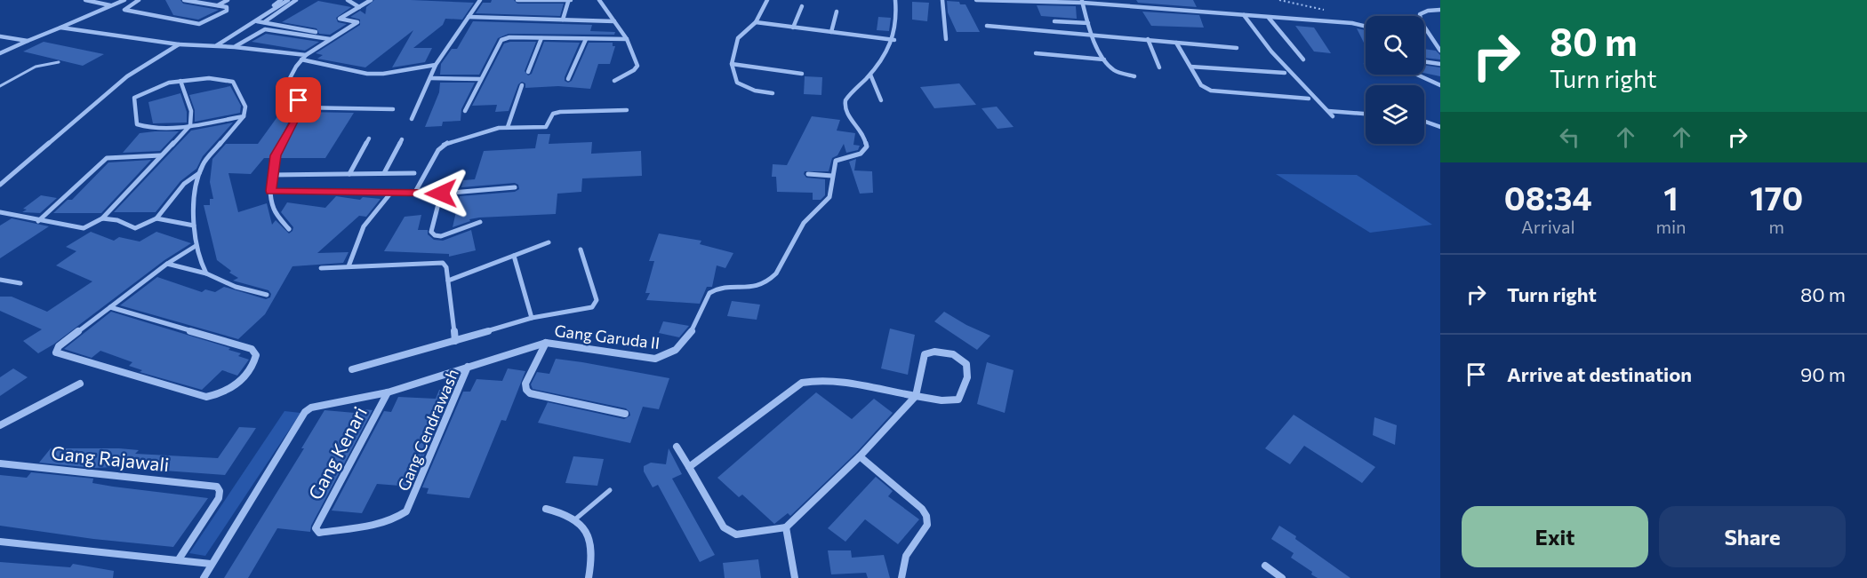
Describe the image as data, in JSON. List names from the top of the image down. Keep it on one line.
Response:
{"streets":{"street":["Gang Garuda II","Gang Cendrawash","Gang Kenari","Gang Rajawali"]},"crossings":[["Gang Garuda II","Gang Cendrawash"],["Gang Garuda II","Gang Kenari"],["Gang Cendrawash","Gang Kenari"]],"page":{"turn":["80 m","Turn right"],"eta":["08:34","Arrival","1","min","170","m"],"list":[{"name":"Turn right","value":"80 m"},{"name":"Arrive at destination","value":"90 m"}],"buttons":["Exit","Share"]}}
